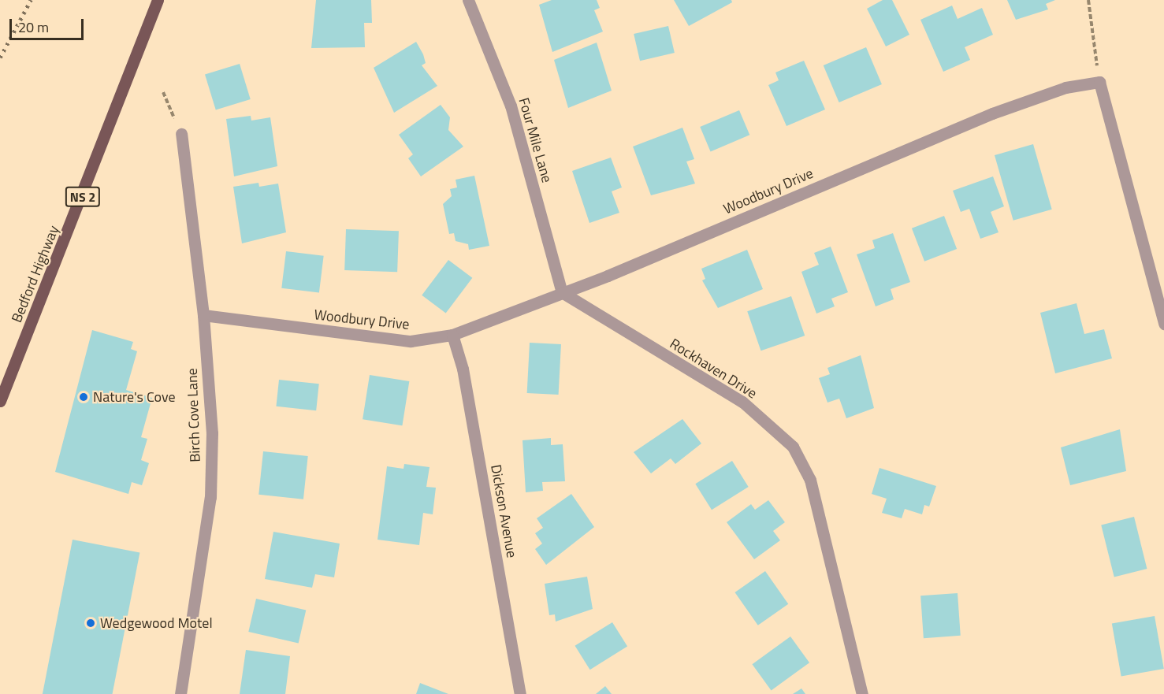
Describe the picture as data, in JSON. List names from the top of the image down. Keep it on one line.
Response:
{"streets":{"main road":["NS 2","Bedford Highway"],"street":["Four Mile Lane","Woodbury Drive","Rockhaven Drive","Birch Cove Lane","Dickson Avenue"]},"crossings":[["Four Mile Lane","Woodbury Drive"],["Four Mile Lane","Rockhaven Drive"],["Woodbury Drive","Rockhaven Drive"],["Woodbury Drive","Birch Cove Lane"],["Woodbury Drive","Dickson Avenue"]],"places":["Nature's Cove","Wedgewood Motel"],"scale_bar":"20 m"}
